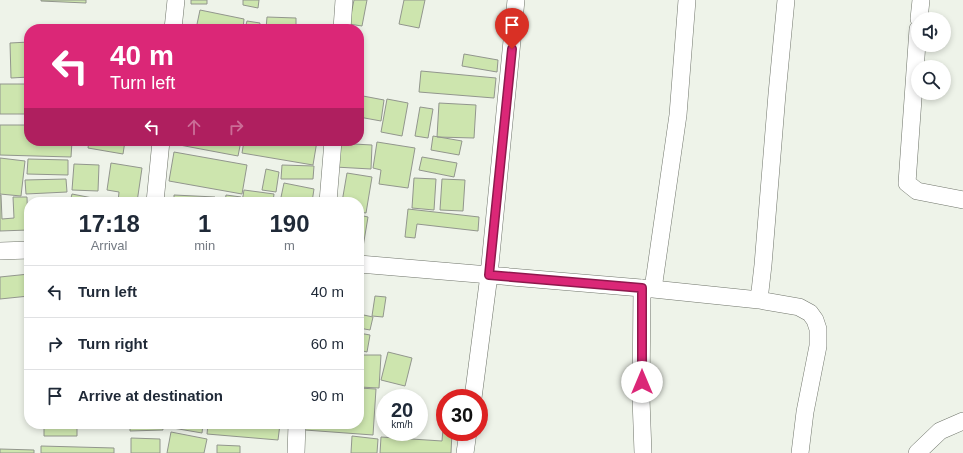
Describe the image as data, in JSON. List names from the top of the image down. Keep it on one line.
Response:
{"page":{"turn":["40 m","Turn left"],"eta":["17:18","Arrival","1","min","190","m"],"list":[{"name":"Turn left","value":"40 m"},{"name":"Turn right","value":"60 m"},{"name":"Arrive at destination","value":"90 m"}],"speed":"20 km/h","limit":"30"}}
